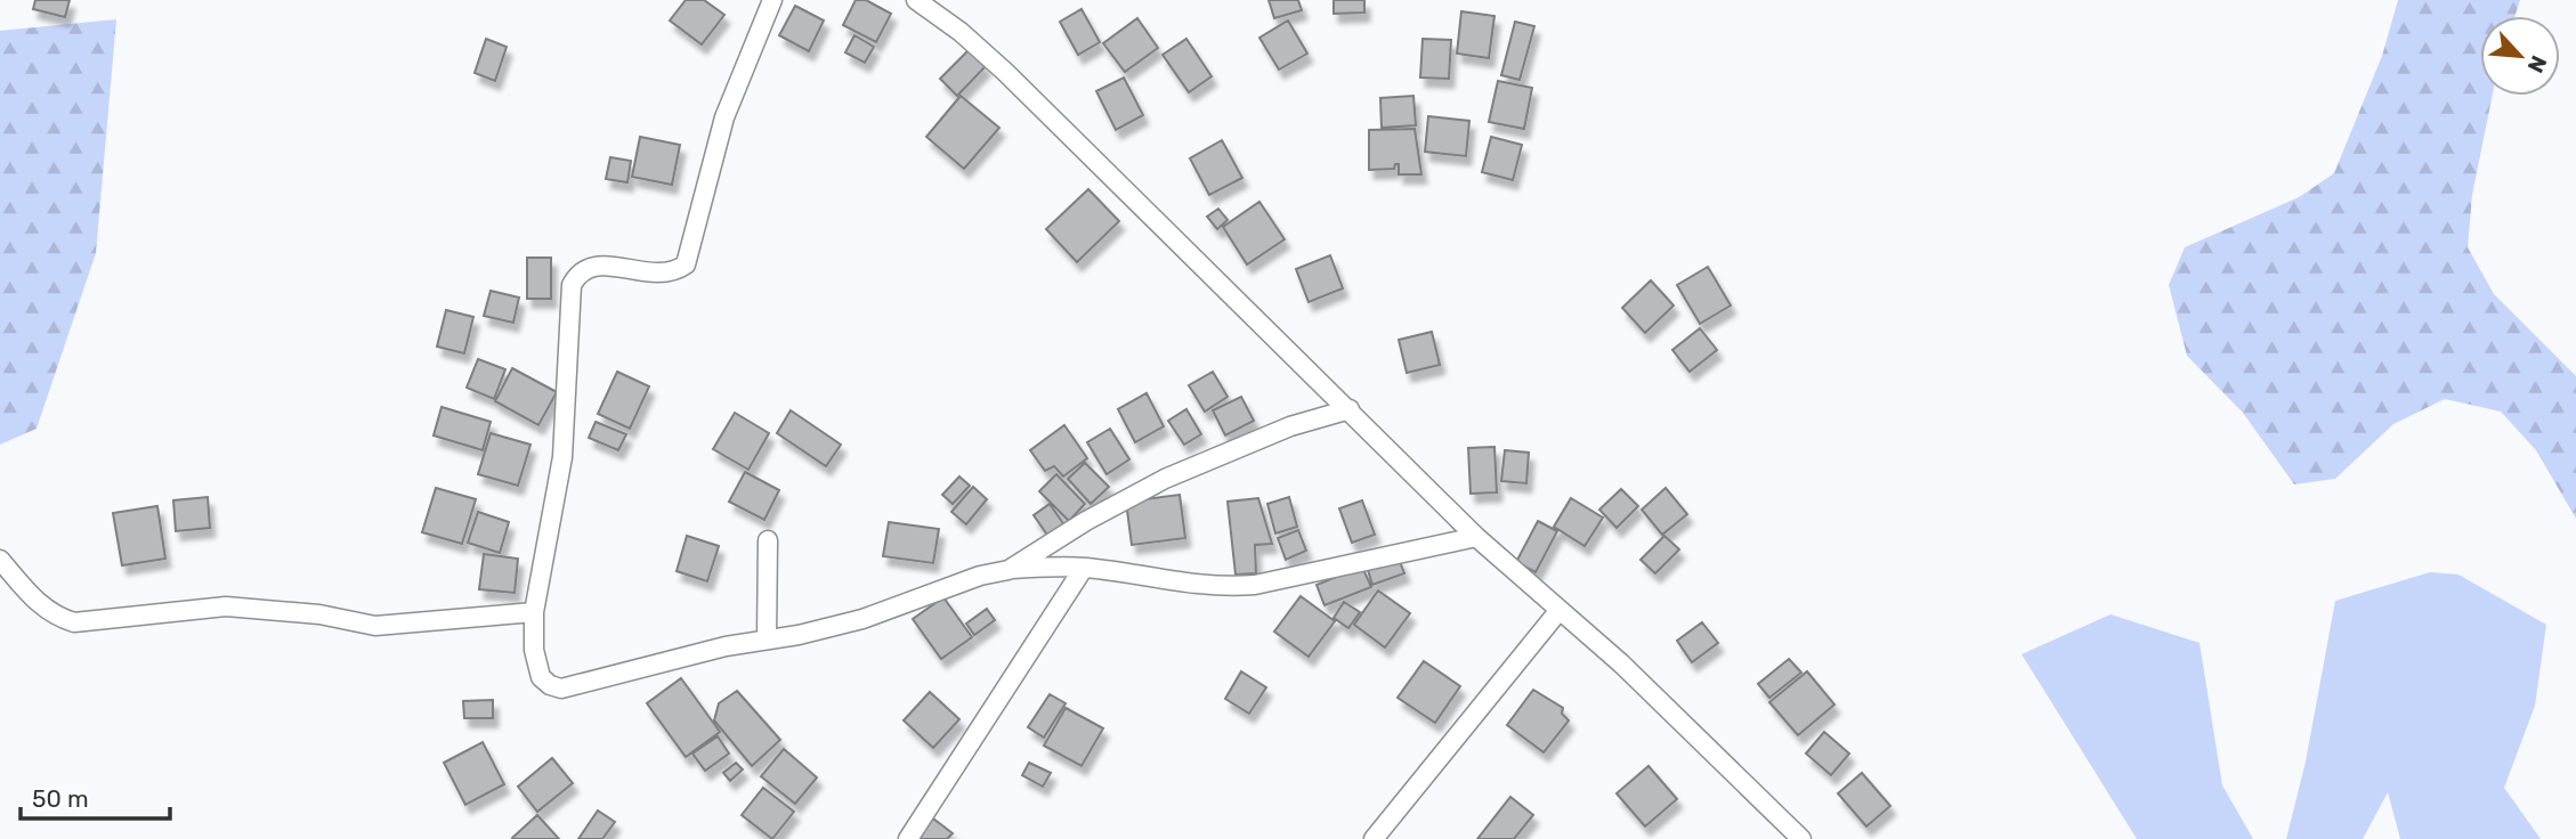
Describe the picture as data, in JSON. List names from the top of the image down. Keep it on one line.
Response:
{"scale_bar":"50 m","north":"bottom right"}
